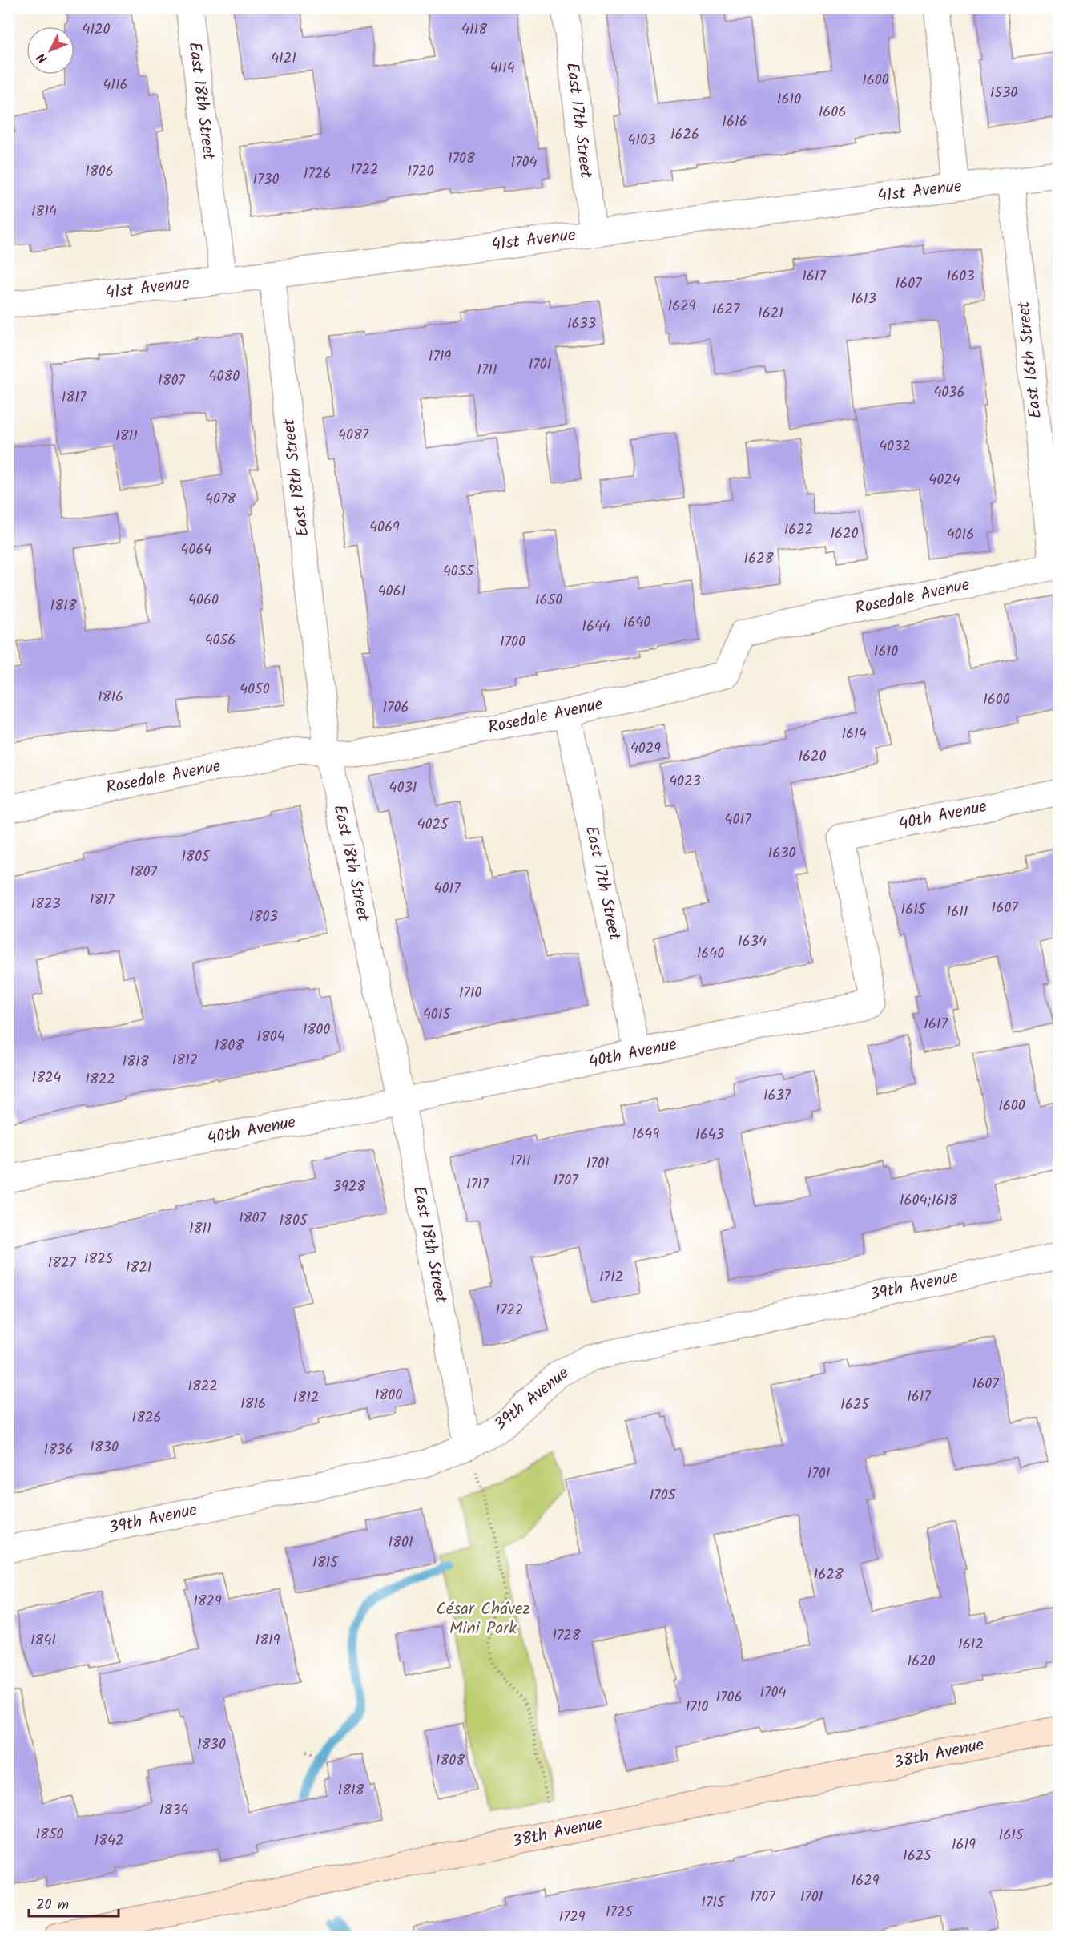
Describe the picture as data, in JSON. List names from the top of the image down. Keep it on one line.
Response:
{"streets":{"street":["East 18th Street","East 17th Street","41st Avenue","East 16th Street","Rosedale Avenue","40th Avenue","39th Avenue","38th Avenue"]},"crossings":[["East 18th Street","41st Avenue"],["East 18th Street","Rosedale Avenue"],["East 18th Street","40th Avenue"],["East 18th Street","39th Avenue"],["East 17th Street","41st Avenue"],["East 17th Street","Rosedale Avenue"],["East 17th Street","40th Avenue"],["41st Avenue","East 16th Street"],["East 16th Street","Rosedale Avenue"]],"parks":["César Chávez Mini Park"],"house_numbers":["4120","4118","4121","4114","1600","4116","1530","1610","1606","1616","1626","4103","1708","1704","1722","1806","1720","1726","1730","1814","1617","1603","1607","1613","1629","1627","1621","1633","1719","1701","1711","4080","1807","4036","1817","4087","1811","4032","4024","4078","4069","1622","1620","4016","4064","1628","4055","4061","4060","1650","1818","1640","1644","4056","1700","1610","4050","1816","1600","1706","1614","4029","1620","4023","4031","4017","4025","1630","1805","1807","4017","1817","1823","1607","1615","1611","1803","1634","1640","1710","4015","1617","1800","1804","1808","1812","1818","1824","1822","1637","1600","1649","1643","1711","1701","1707","1717","3928","1604;1618","1807","1805","1811","1825","1827","1821","1712","1722","1607","1822","1800","1617","1812","1816","1625","1826","1830","1836","1701","1705","1801","1815","1628","1829","1728","1841","1819","1612","1620","1704","1706","1710","1830","1808","1818","1834","1850","1615","1842","1619","1625","1629","1707","1701","1715","1725","1729"],"scale_bar":"20 m","north":"bottom left"}
